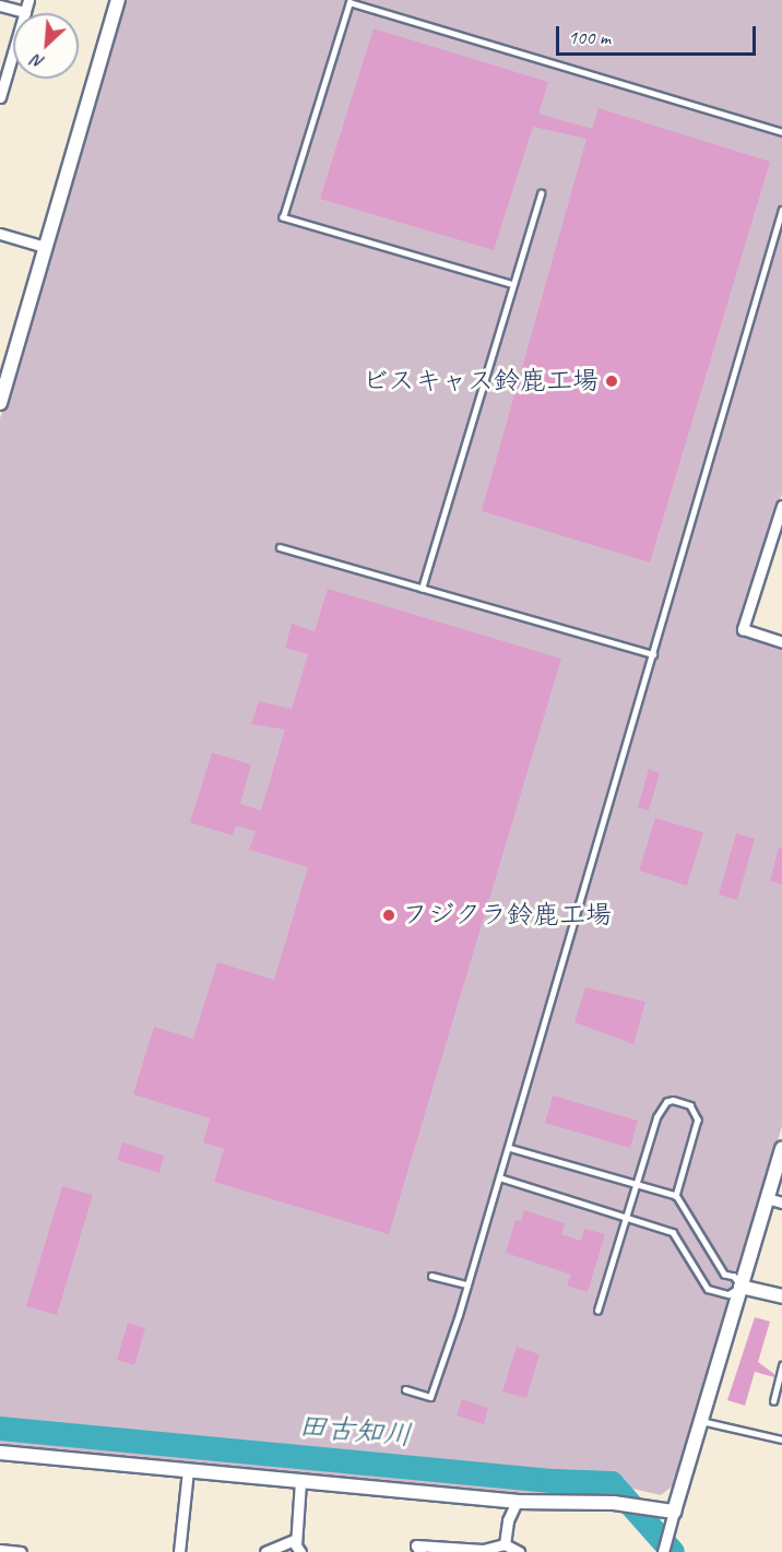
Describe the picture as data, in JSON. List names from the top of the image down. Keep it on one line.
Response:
{"water":["田古知川"],"places":["ビスキャス鈴鹿工場","フジクラ鈴鹿工場"],"scale_bar":"100 m","north":"bottom left"}
